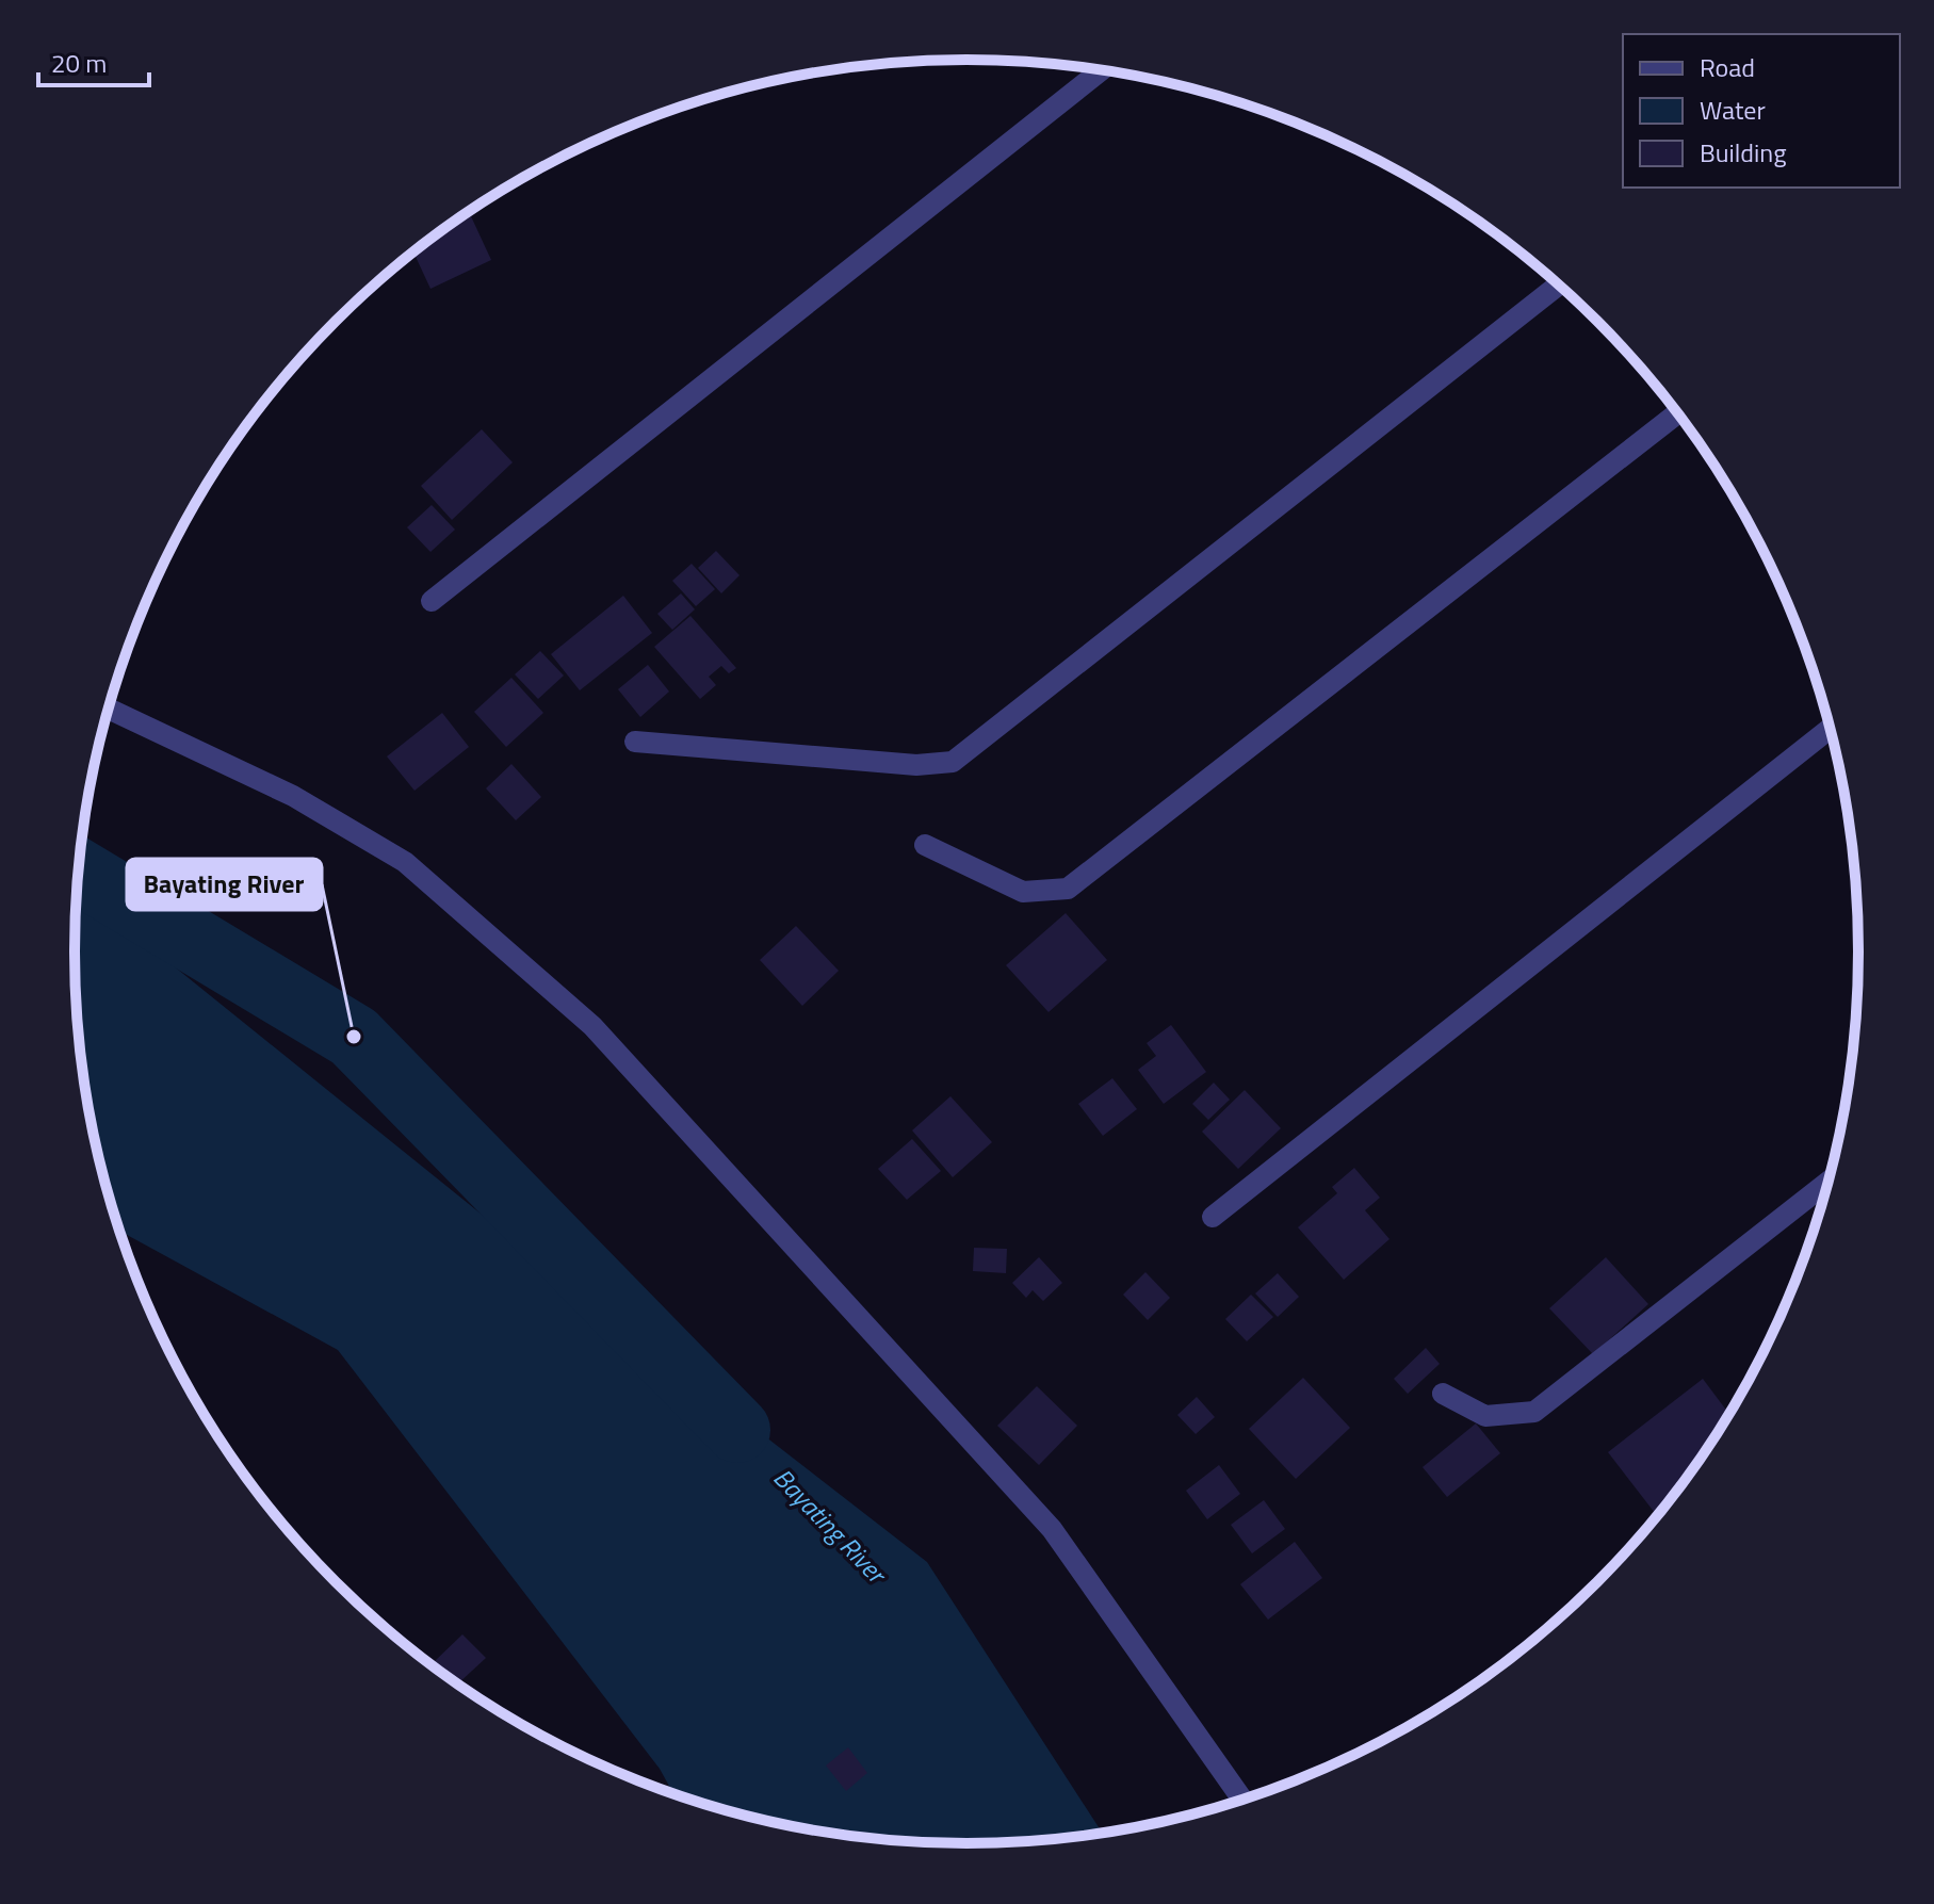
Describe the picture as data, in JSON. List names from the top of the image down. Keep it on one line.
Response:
{"water":["Bayating River"],"places":["Bayating River"],"legend":["Road","Water","Building"],"scale_bar":"20 m"}
